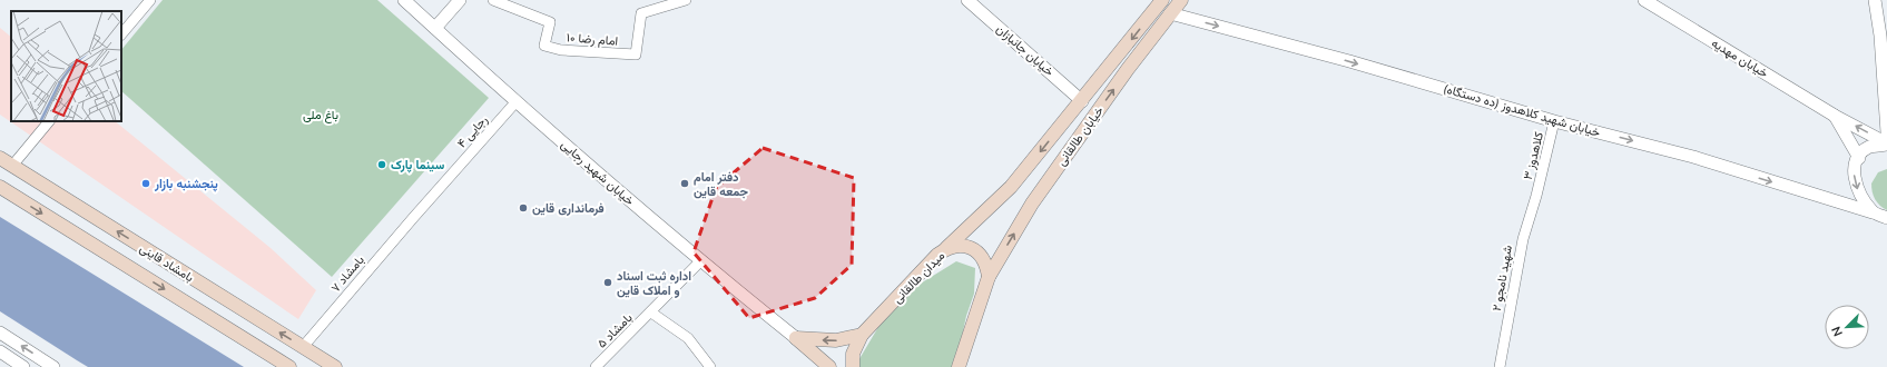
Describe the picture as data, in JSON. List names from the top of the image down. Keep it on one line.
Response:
{"streets":{"main road":["خیابان طالقانی","بامشاد قاینی","میدان طالقانی"],"street":["امام رضا ۱۰","خیابان جانبازان","خیابان مهدیه","خیابان شهید کلاهدوز (ده دستگاه)","رجایی ۴","کلاهدوز ۳","خیابان شهید رجایی","بامشاد ۷","شهید نامجو ۲","بامشاد ۵"]},"crossings":[["خیابان جانبازان","خیابان طالقانی"],["خیابان شهید کلاهدوز (ده دستگاه)","خیابان طالقانی"],["خیابان شهید کلاهدوز (ده دستگاه)","کلاهدوز ۳"],["رجایی ۴","خیابان شهید رجایی"],["رجایی ۴","بامشاد ۷"],["خیابان طالقانی","میدان طالقانی"],["کلاهدوز ۳","شهید نامجو ۲"],["خیابان شهید رجایی","بامشاد ۵"],["بامشاد قاینی","بامشاد ۷"]],"one_way":["خیابان شهید کلاهدوز (ده دستگاه)"],"parks":["باغ ملی"],"places":["سینما پارک","پنجشنبه بازار","دفتر امام جمعه قاین","فرمانداری قاین","اداره ثبت اسناد و املاک قاین"],"north":"bottom left"}
